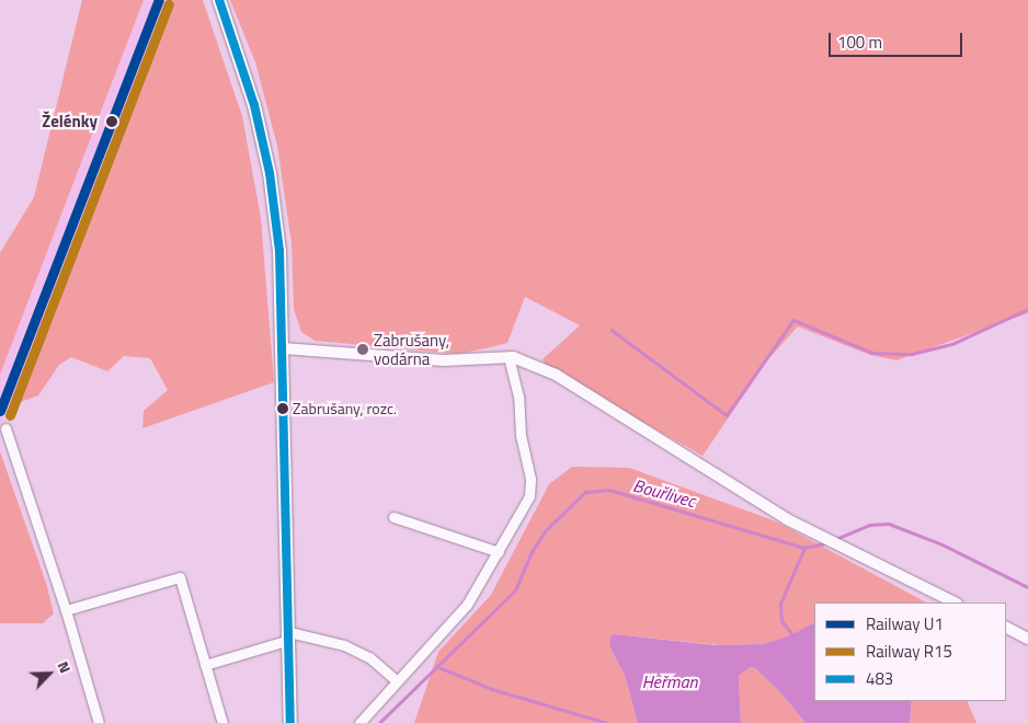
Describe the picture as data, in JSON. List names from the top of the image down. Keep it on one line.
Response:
{"water":["Bouřlivec","Heřman"],"places":["Želénky","Zabrušany, vodárna","Zabrušany, rozc."],"lines":["rail line U1","transit line 483","rail line R15"],"legend":["Railway U1","Railway R15","483"],"scale_bar":"100 m","north":"top right"}
